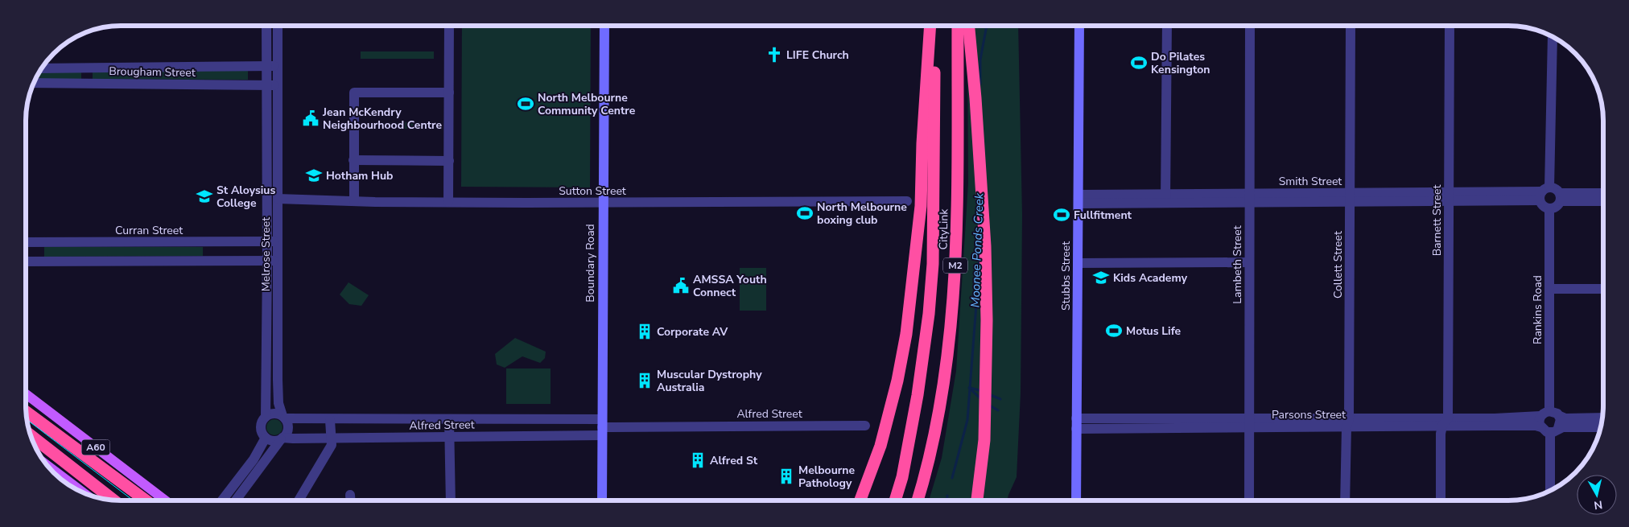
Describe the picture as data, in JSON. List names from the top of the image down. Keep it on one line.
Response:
{"streets":{"highway":["CityLink","M2","A60"],"street":["Brougham Street","Smith Street","Sutton Street","Barnett Street","Curran Street","Melrose Street","Boundary Road","Lambeth Street","Collett Street","Stubbs Street","Rankins Road","Alfred Street","Parsons Street"]},"crossings":[["Brougham Street","Melrose Street"],["Smith Street","Barnett Street"],["Smith Street","Lambeth Street"],["Smith Street","Collett Street"],["Smith Street","Stubbs Street"],["Smith Street","Rankins Road"],["Sutton Street","Melrose Street"],["Sutton Street","Boundary Road"],["Barnett Street","Parsons Street"],["Curran Street","Melrose Street"],["Melrose Street","Alfred Street"],["Boundary Road","Alfred Street"],["Lambeth Street","Parsons Street"],["Collett Street","Parsons Street"],["Stubbs Street","Parsons Street"],["Rankins Road","Parsons Street"]],"water":["Moonee Ponds Creek"],"places":{"church":["LIFE Church"],"sports":["Do Pilates Kensington","North Melbourne Community Centre","North Melbourne boxing club","Fullfitment","Motus Life"],"public building":["Jean McKendry Neighbourhood Centre","AMSSA Youth Connect"],"school or university":["Hotham Hub","St Aloysius College","Kids Academy"],"building":["Corporate AV","Muscular Dystrophy Australia","Alfred St","Melbourne Pathology"]},"north":"bottom"}
